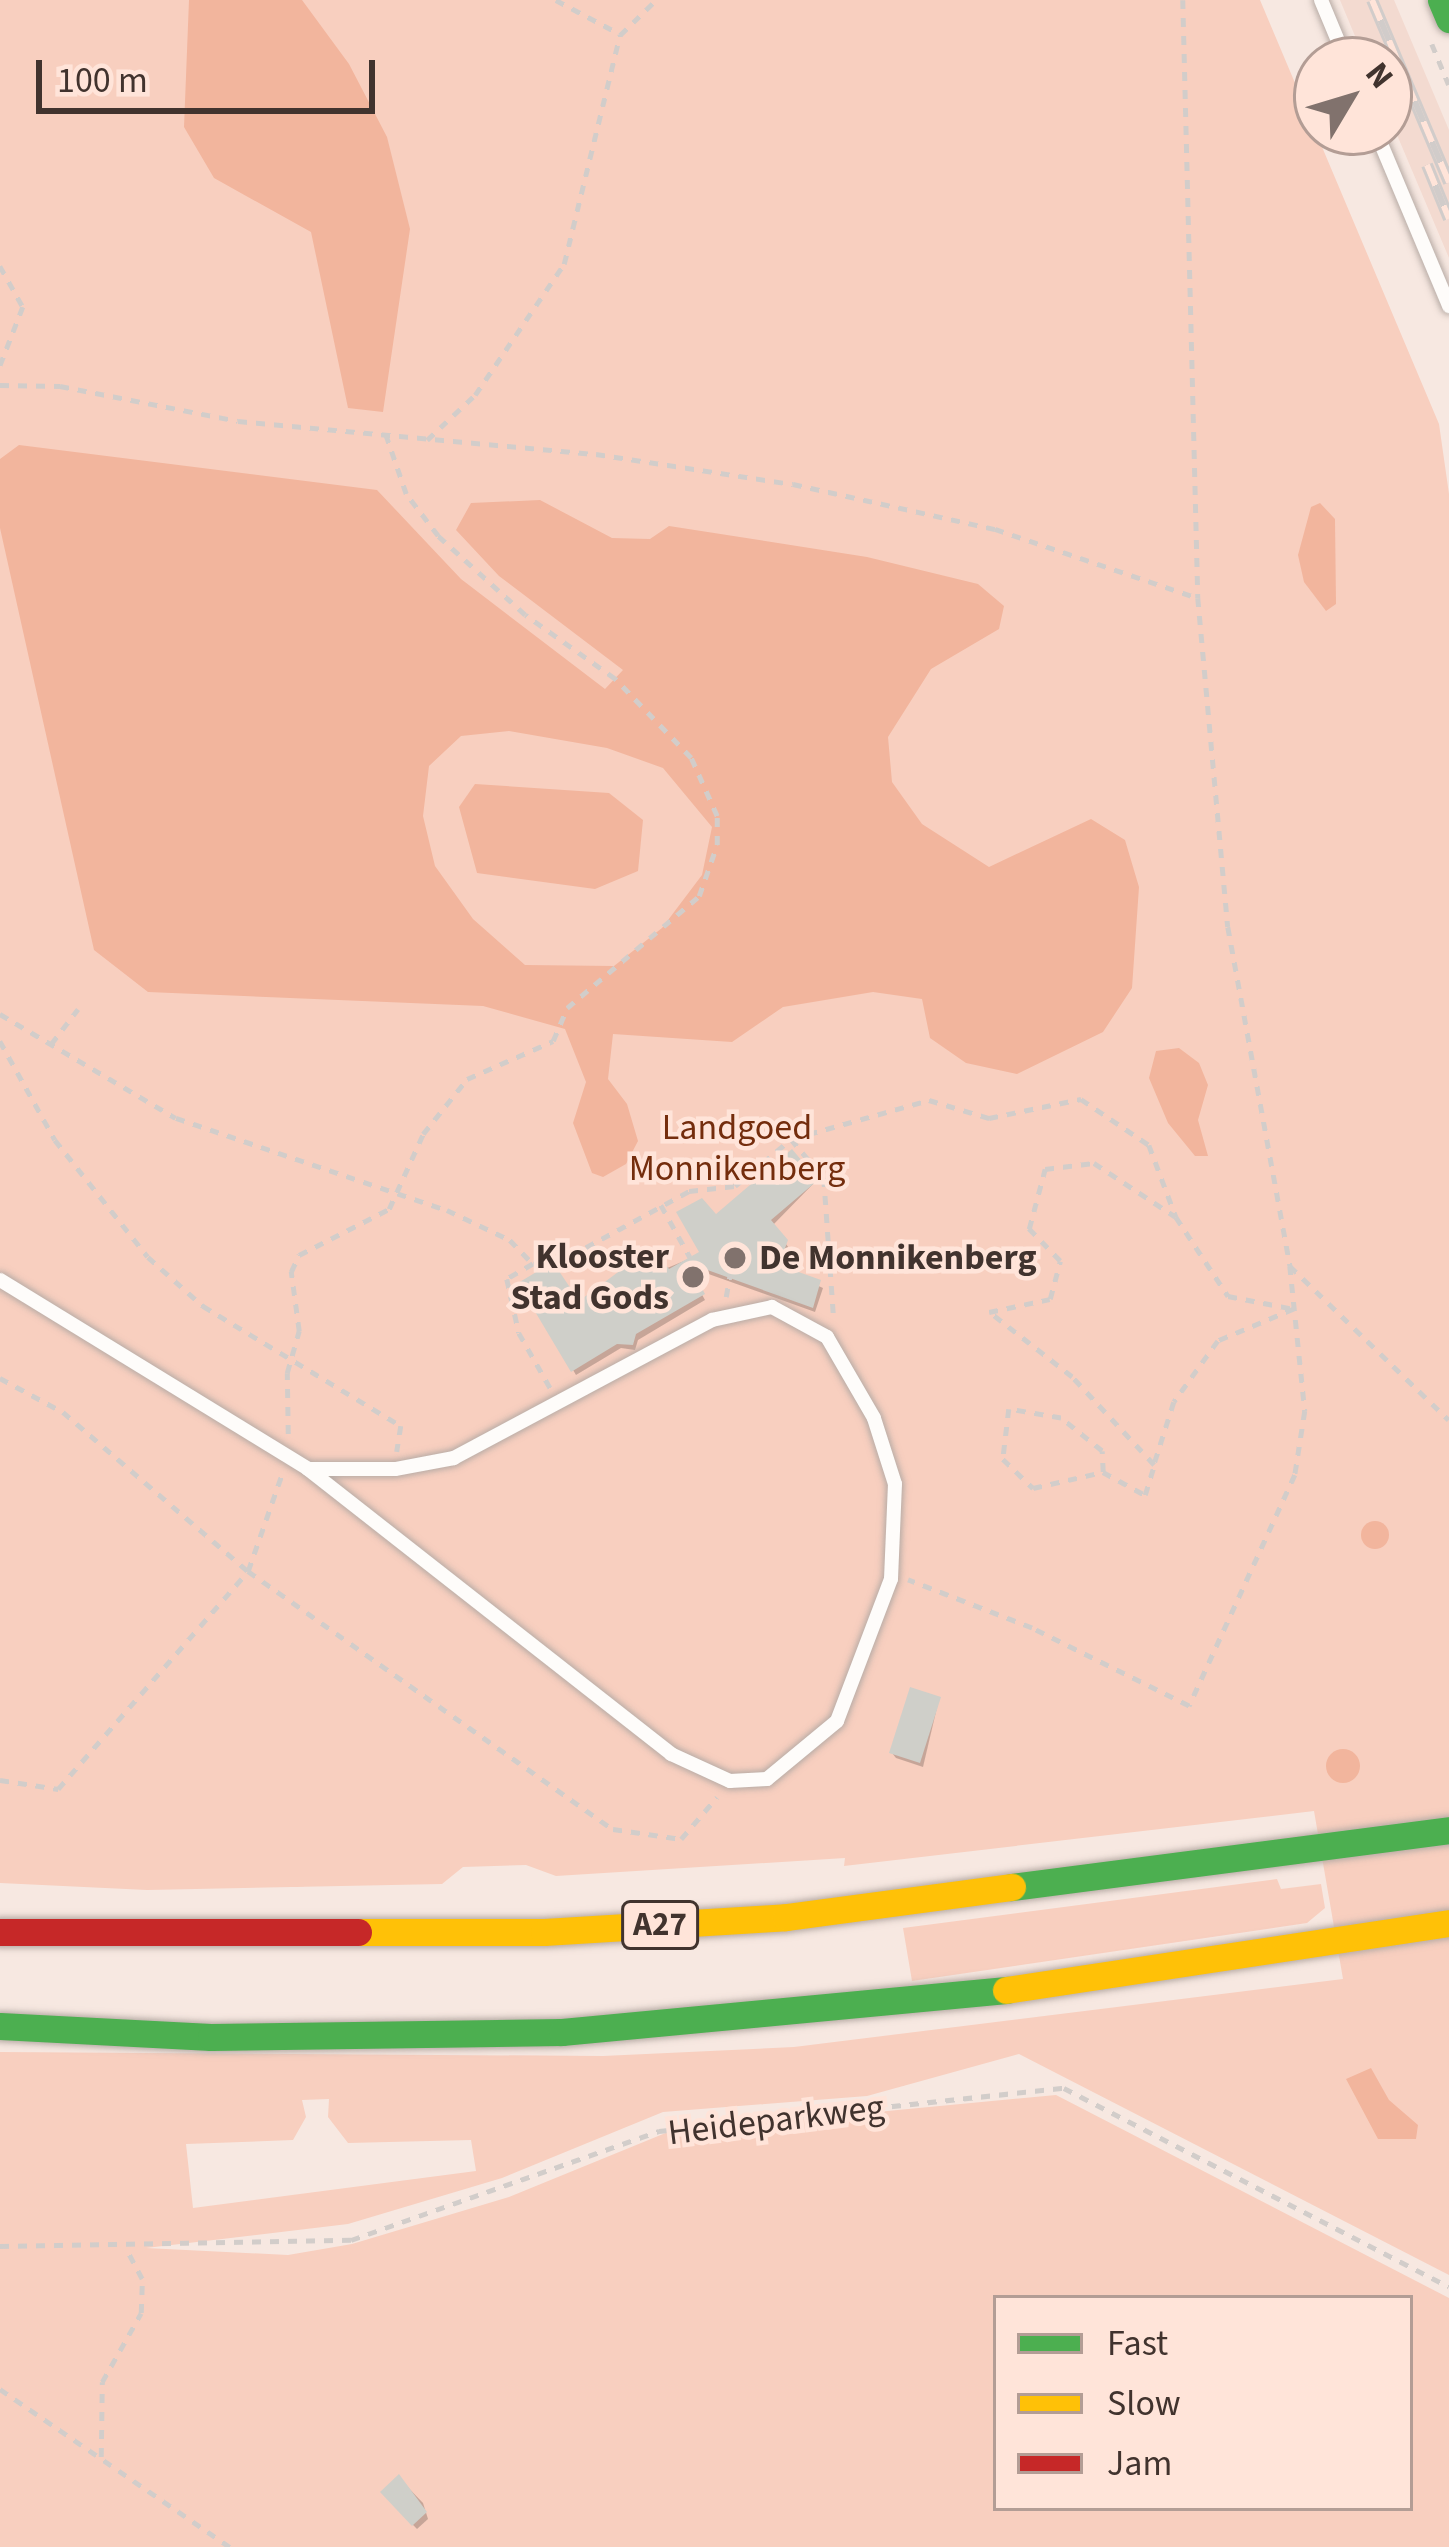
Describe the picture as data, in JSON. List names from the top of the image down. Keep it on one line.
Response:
{"streets":{"main road":["A27"],"path":["Heideparkweg"]},"parks":["Landgoed Monnikenberg"],"places":["De Monnikenberg","Klooster Stad Gods"],"legend":["Fast","Slow","Jam"],"scale_bar":"100 m","north":"top right"}
